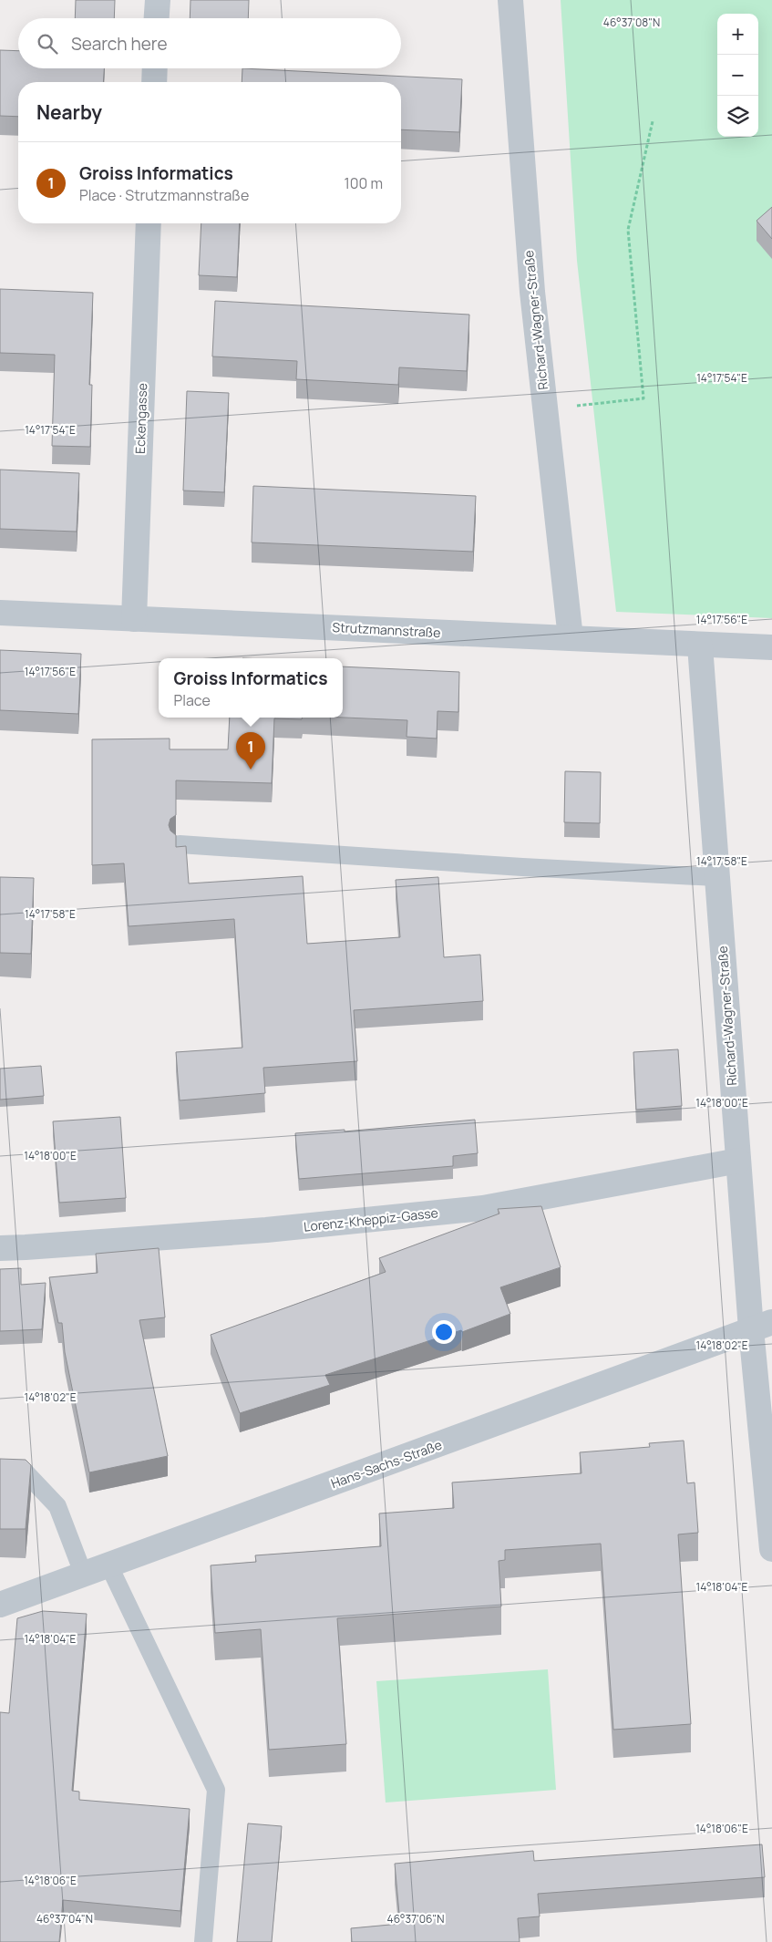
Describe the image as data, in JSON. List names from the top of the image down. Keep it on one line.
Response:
{"streets":{"street":["Richard-Wagner-Straße","Eckengasse","Strutzmannstraße","Lorenz-Kheppiz-Gasse","Hans-Sachs-Straße"]},"crossings":[["Richard-Wagner-Straße","Strutzmannstraße"],["Richard-Wagner-Straße","Lorenz-Kheppiz-Gasse"],["Richard-Wagner-Straße","Hans-Sachs-Straße"],["Eckengasse","Strutzmannstraße"]],"page":{"map_buttons":["+","−"],"search":"Search here","heading":"Nearby","list":[{"mark":"1","name":"Groiss Informatics","note":"Place · Strutzmannstraße","value":"100 m"}],"popup":["Groiss Informatics","Place"],"pins":"1"},"coordinates":["46°37'08\"N","14°17'54\"E","14°17'56\"E","14°17'58\"E","14°18'00\"E","14°18'02\"E","14°18'04\"E","14°18'06\"E","46°37'04\"N","46°37'06\"N"]}
